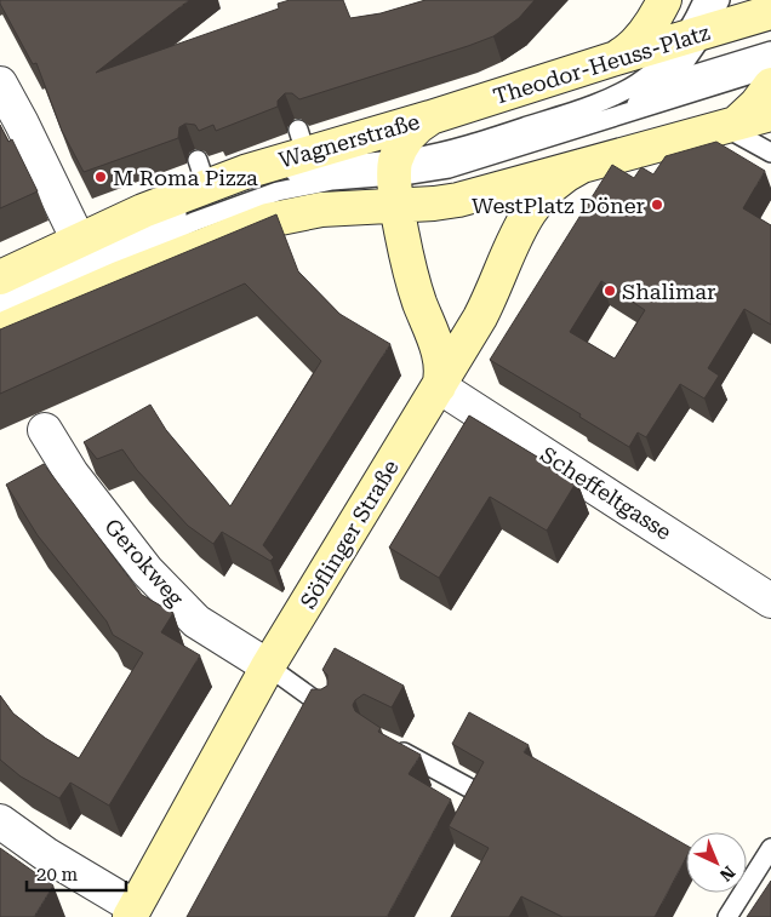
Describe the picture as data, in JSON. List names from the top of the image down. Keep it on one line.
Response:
{"streets":{"street":["Theodor-Heuss-Platz","Wagnerstraße","Scheffeltgasse","Söflinger Straße","Gerokweg"]},"crossings":[["Theodor-Heuss-Platz","Wagnerstraße"],["Scheffeltgasse","Söflinger Straße"],["Söflinger Straße","Gerokweg"]],"places":["M Roma Pizza","WestPlatz Döner","Shalimar"],"scale_bar":"20 m","north":"bottom right"}
